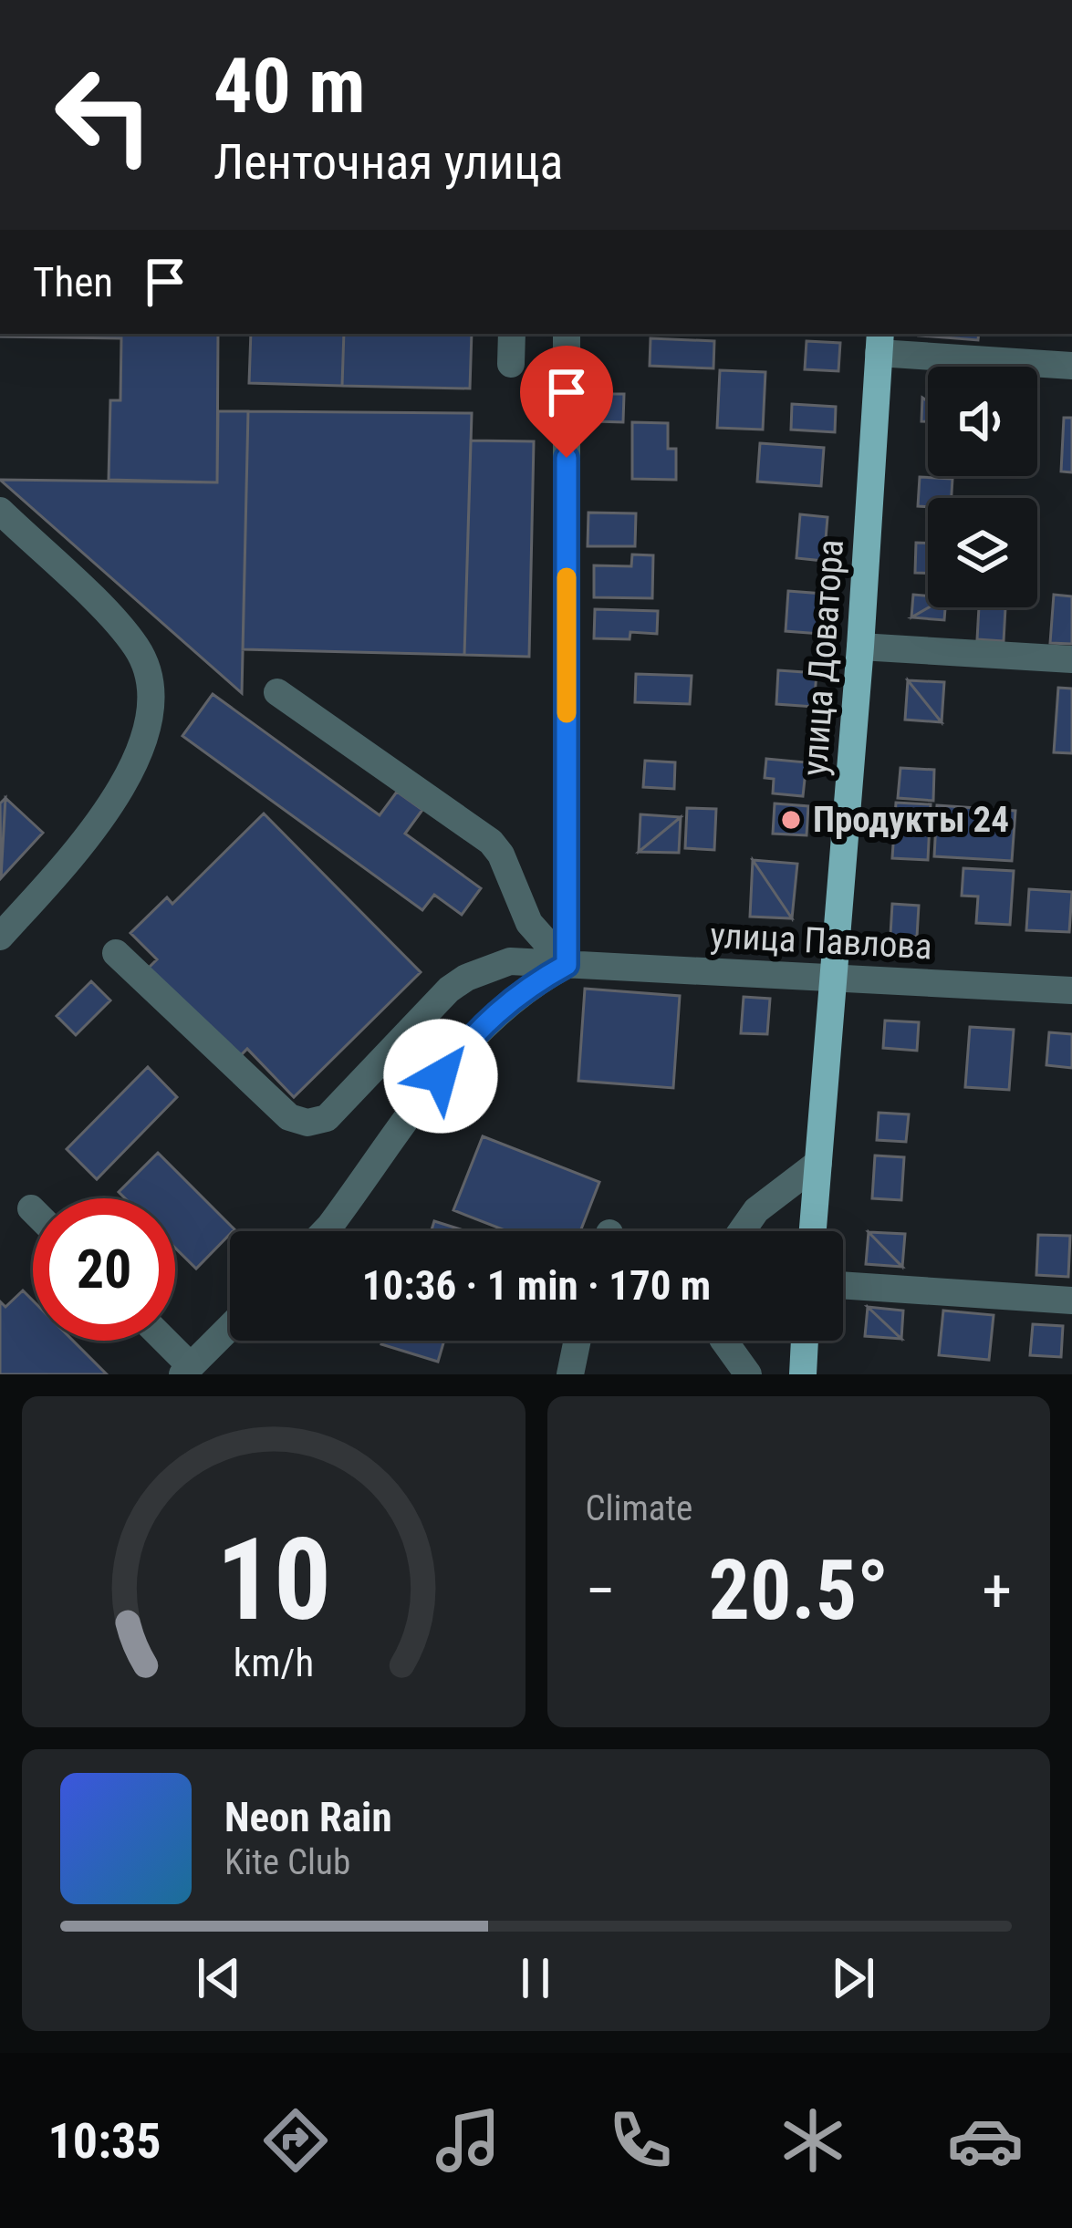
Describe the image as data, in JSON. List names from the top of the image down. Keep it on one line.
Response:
{"streets":{"main road":["улица Доватора"],"street":["улица Павлова"]},"crossings":[["улица Доватора","улица Павлова"]],"places":["Продукты 24"],"page":{"turn":["40 m","Ленточная улица"],"then":"Then","limit":"20","trip":"10:36 · 1 min · 170 m","tile":"Climate","heat":["−","20.5°","+"],"song":["Neon Rain","Kite Club"],"tabs":"10:35","gauge":["10","km/h"]}}
